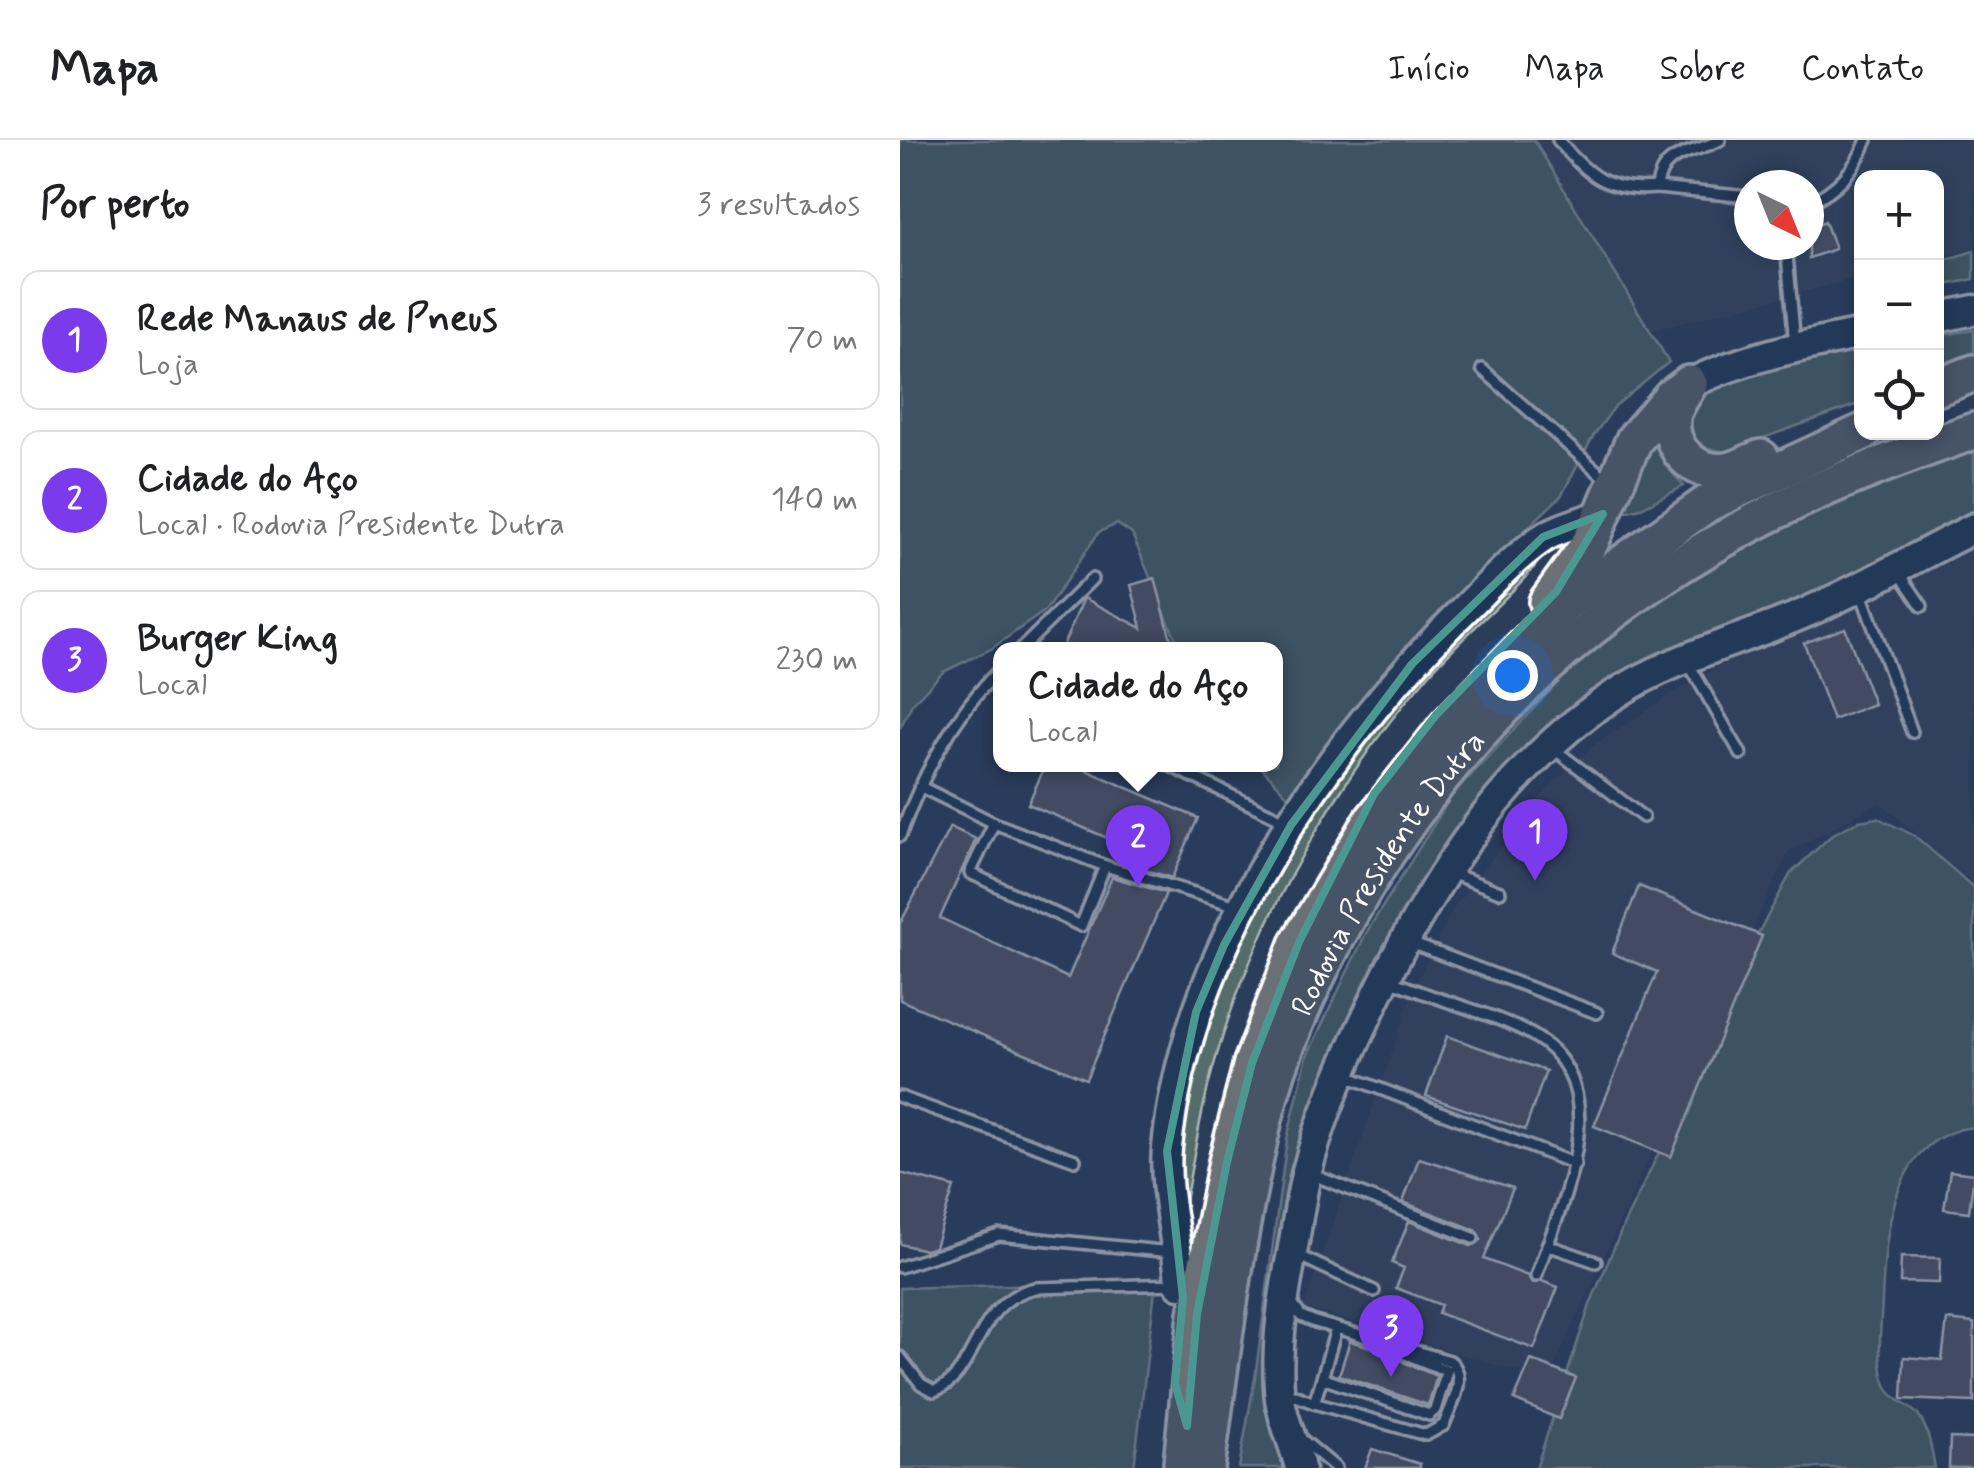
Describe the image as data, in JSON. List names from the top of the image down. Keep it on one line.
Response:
{"streets":{"highway":["Rodovia Presidente Dutra"]},"north":"bottom right","page":{"header":"Mapa","nav":["Início","Mapa","Sobre","Contato"],"heading":["Por perto","3 resultados"],"map_buttons":["+","−"],"list":[{"mark":"1","name":"Rede Manaus de Pneus","note":"Loja","value":"70 m"},{"mark":"2","name":"Cidade do Aço","note":"Local · Rodovia Presidente Dutra","value":"140 m"},{"mark":"3","name":"Burger King","note":"Local","value":"230 m"}],"popup":["Cidade do Aço","Local"],"pins":["1","2","3"]}}
